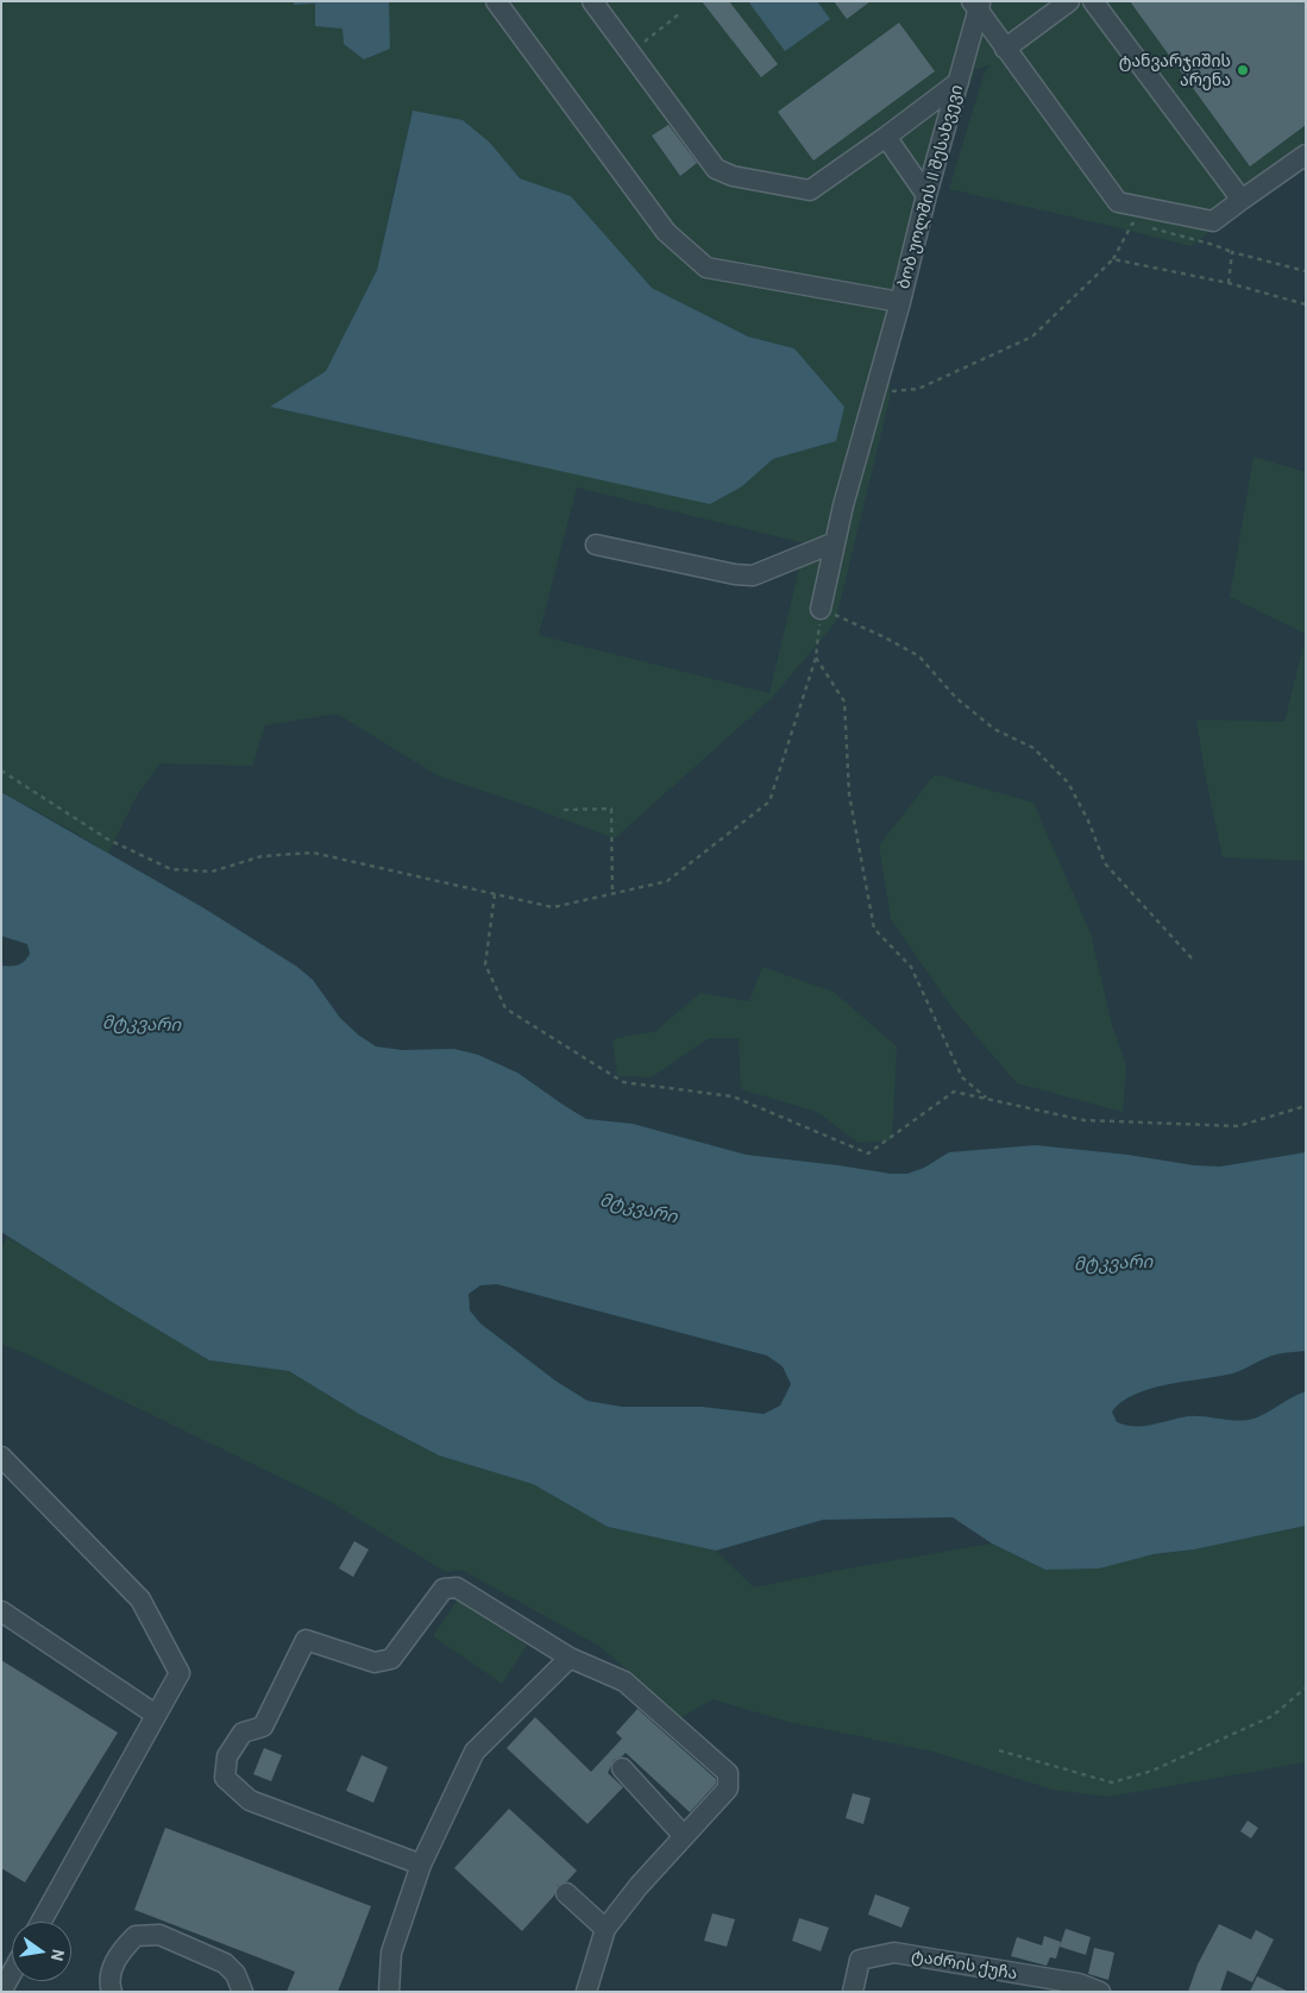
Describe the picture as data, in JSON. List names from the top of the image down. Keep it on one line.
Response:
{"streets":{"street":["ბობ უოლშის II შესახვევი","ტაძრის ქუჩა"]},"water":["მტკვარი"],"places":["ტანვარჯიშის არენა"],"north":"right"}
